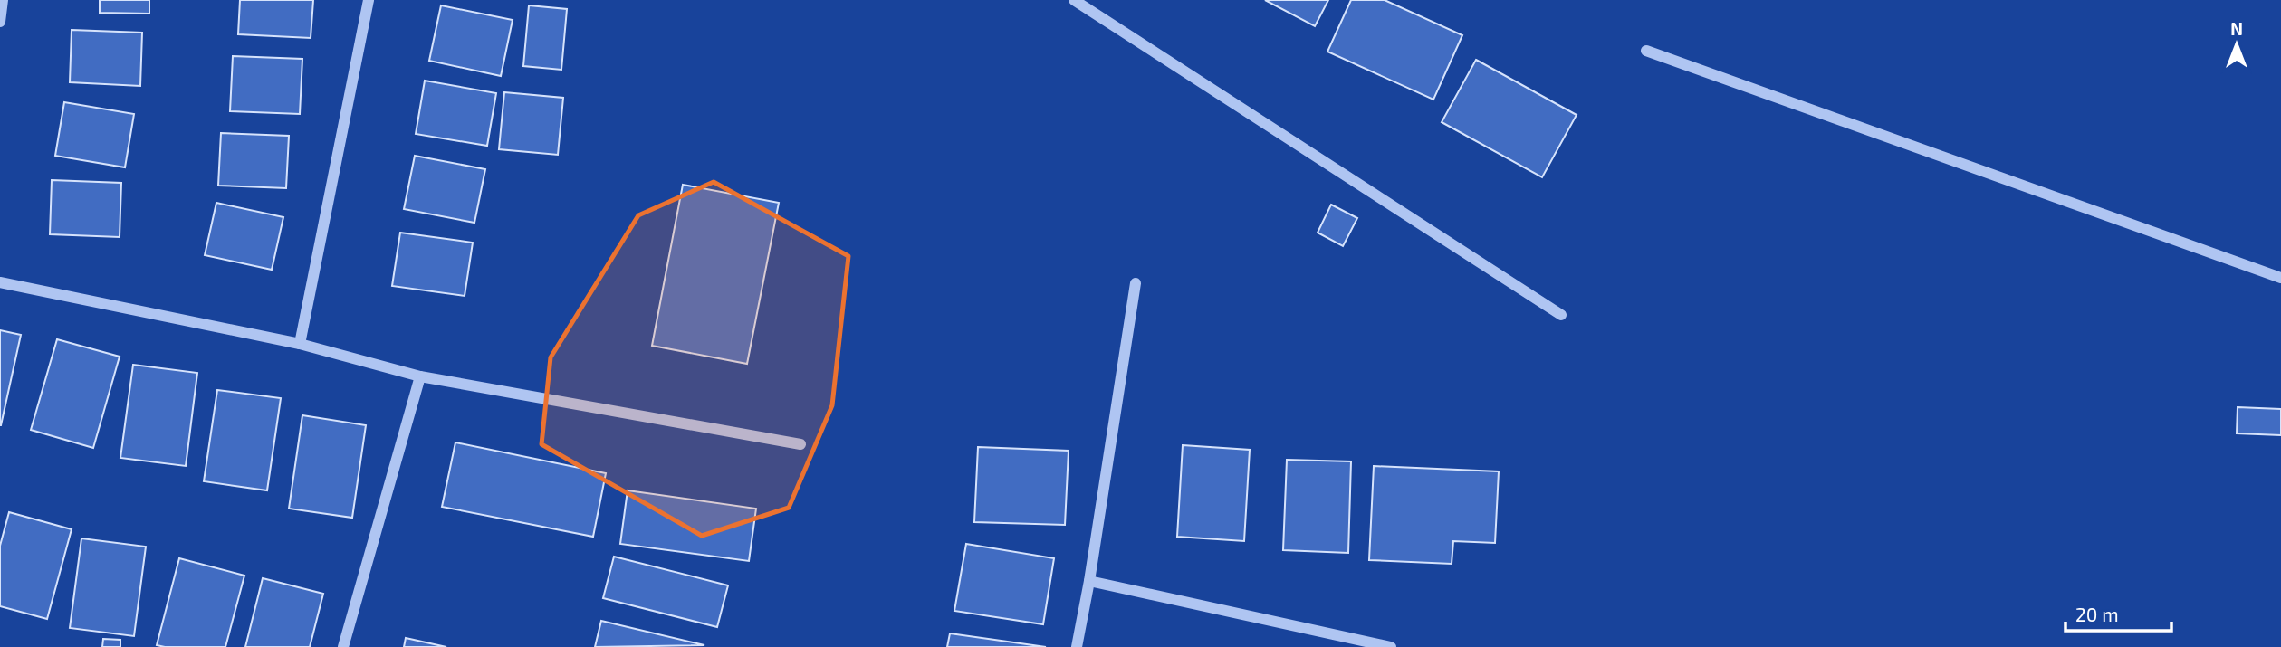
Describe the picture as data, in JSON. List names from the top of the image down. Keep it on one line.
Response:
{"scale_bar":"20 m","north":"top"}
